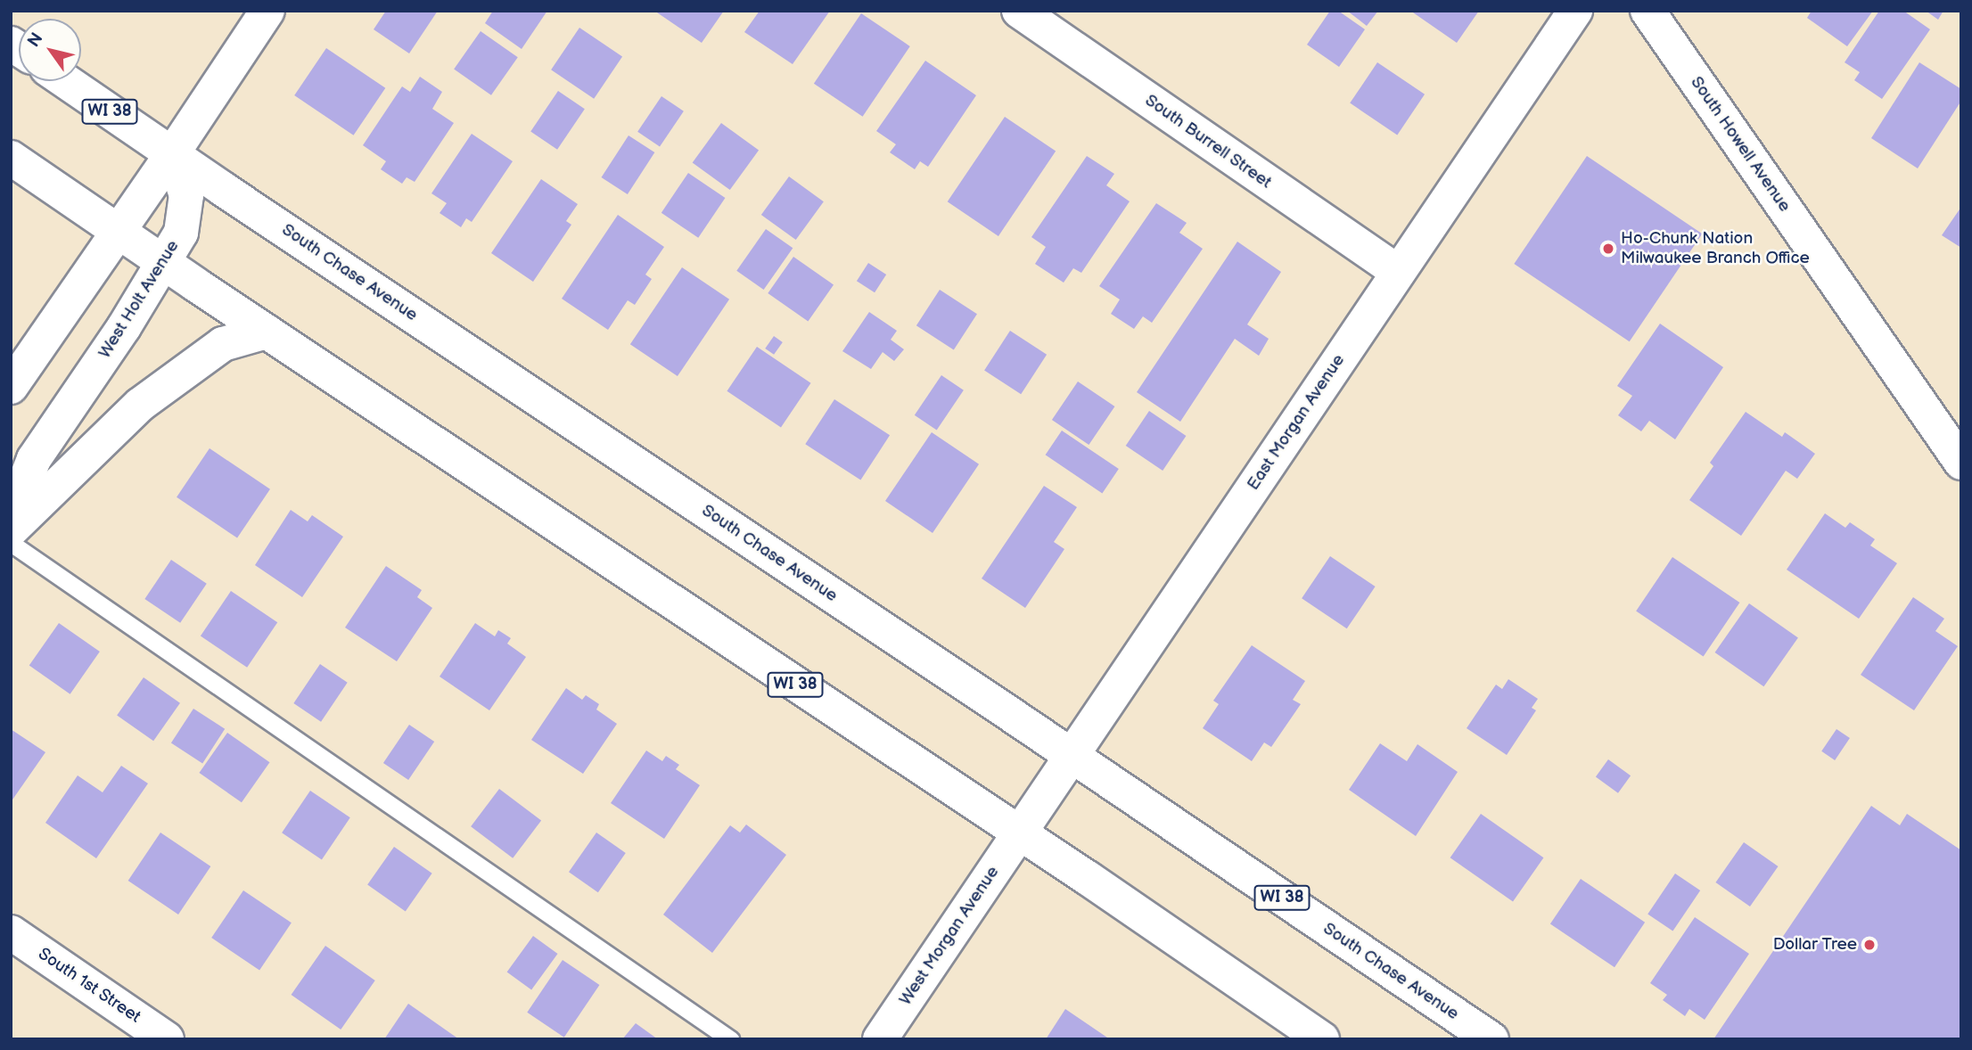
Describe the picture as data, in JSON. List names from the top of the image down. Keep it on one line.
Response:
{"streets":{"main road":["WI 38","South Burrell Street","South Howell Avenue","South Chase Avenue","West Holt Avenue","East Morgan Avenue","West Morgan Avenue","South 1st Street"]},"crossings":[["WI 38","West Holt Avenue"],["WI 38","East Morgan Avenue"],["WI 38","West Morgan Avenue"],["South Burrell Street","East Morgan Avenue"],["South Chase Avenue","West Holt Avenue"],["South Chase Avenue","East Morgan Avenue"],["East Morgan Avenue","West Morgan Avenue"]],"places":["Ho-Chunk Nation Milwaukee Branch Office","Dollar Tree"],"north":"top left"}
